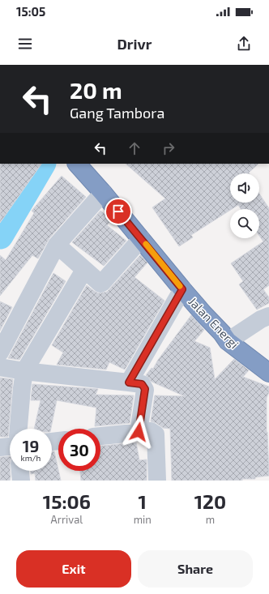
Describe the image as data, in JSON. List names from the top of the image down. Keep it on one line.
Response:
{"streets":{"highway":["Jalan Energi"]},"page":{"status":"15:05","header":"Drivr","turn":["20 m","Gang Tambora"],"speed":"19 km/h","limit":"30","eta":["15:06","Arrival","1","min","120","m"],"buttons":["Exit","Share"]}}
